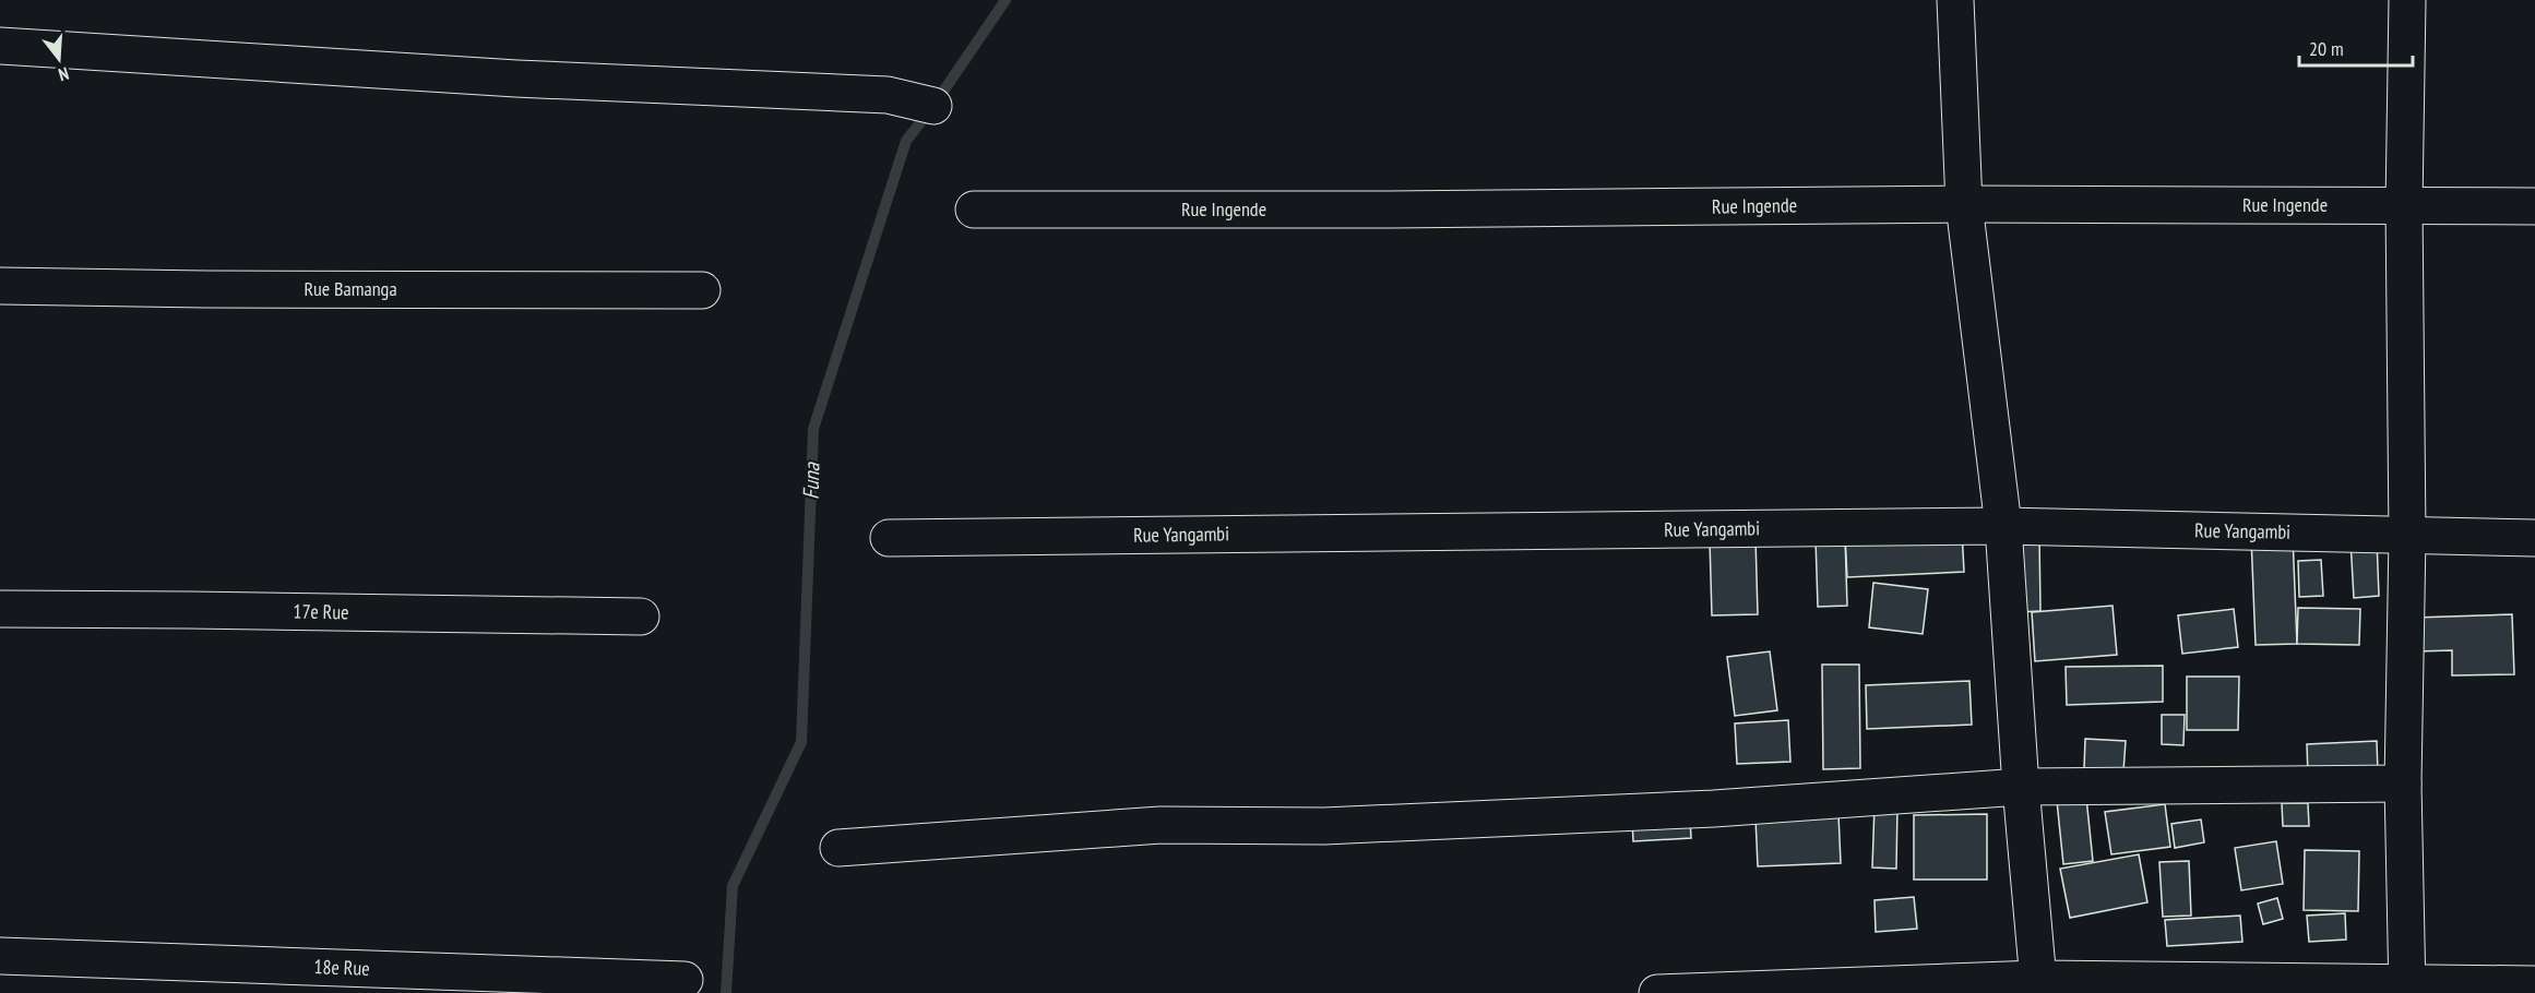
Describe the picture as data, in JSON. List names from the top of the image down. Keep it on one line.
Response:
{"streets":{"street":["Rue Ingende","Rue Bamanga","Rue Yangambi","17e Rue","18e Rue"]},"water":["Funa"],"scale_bar":"20 m","north":"bottom"}
